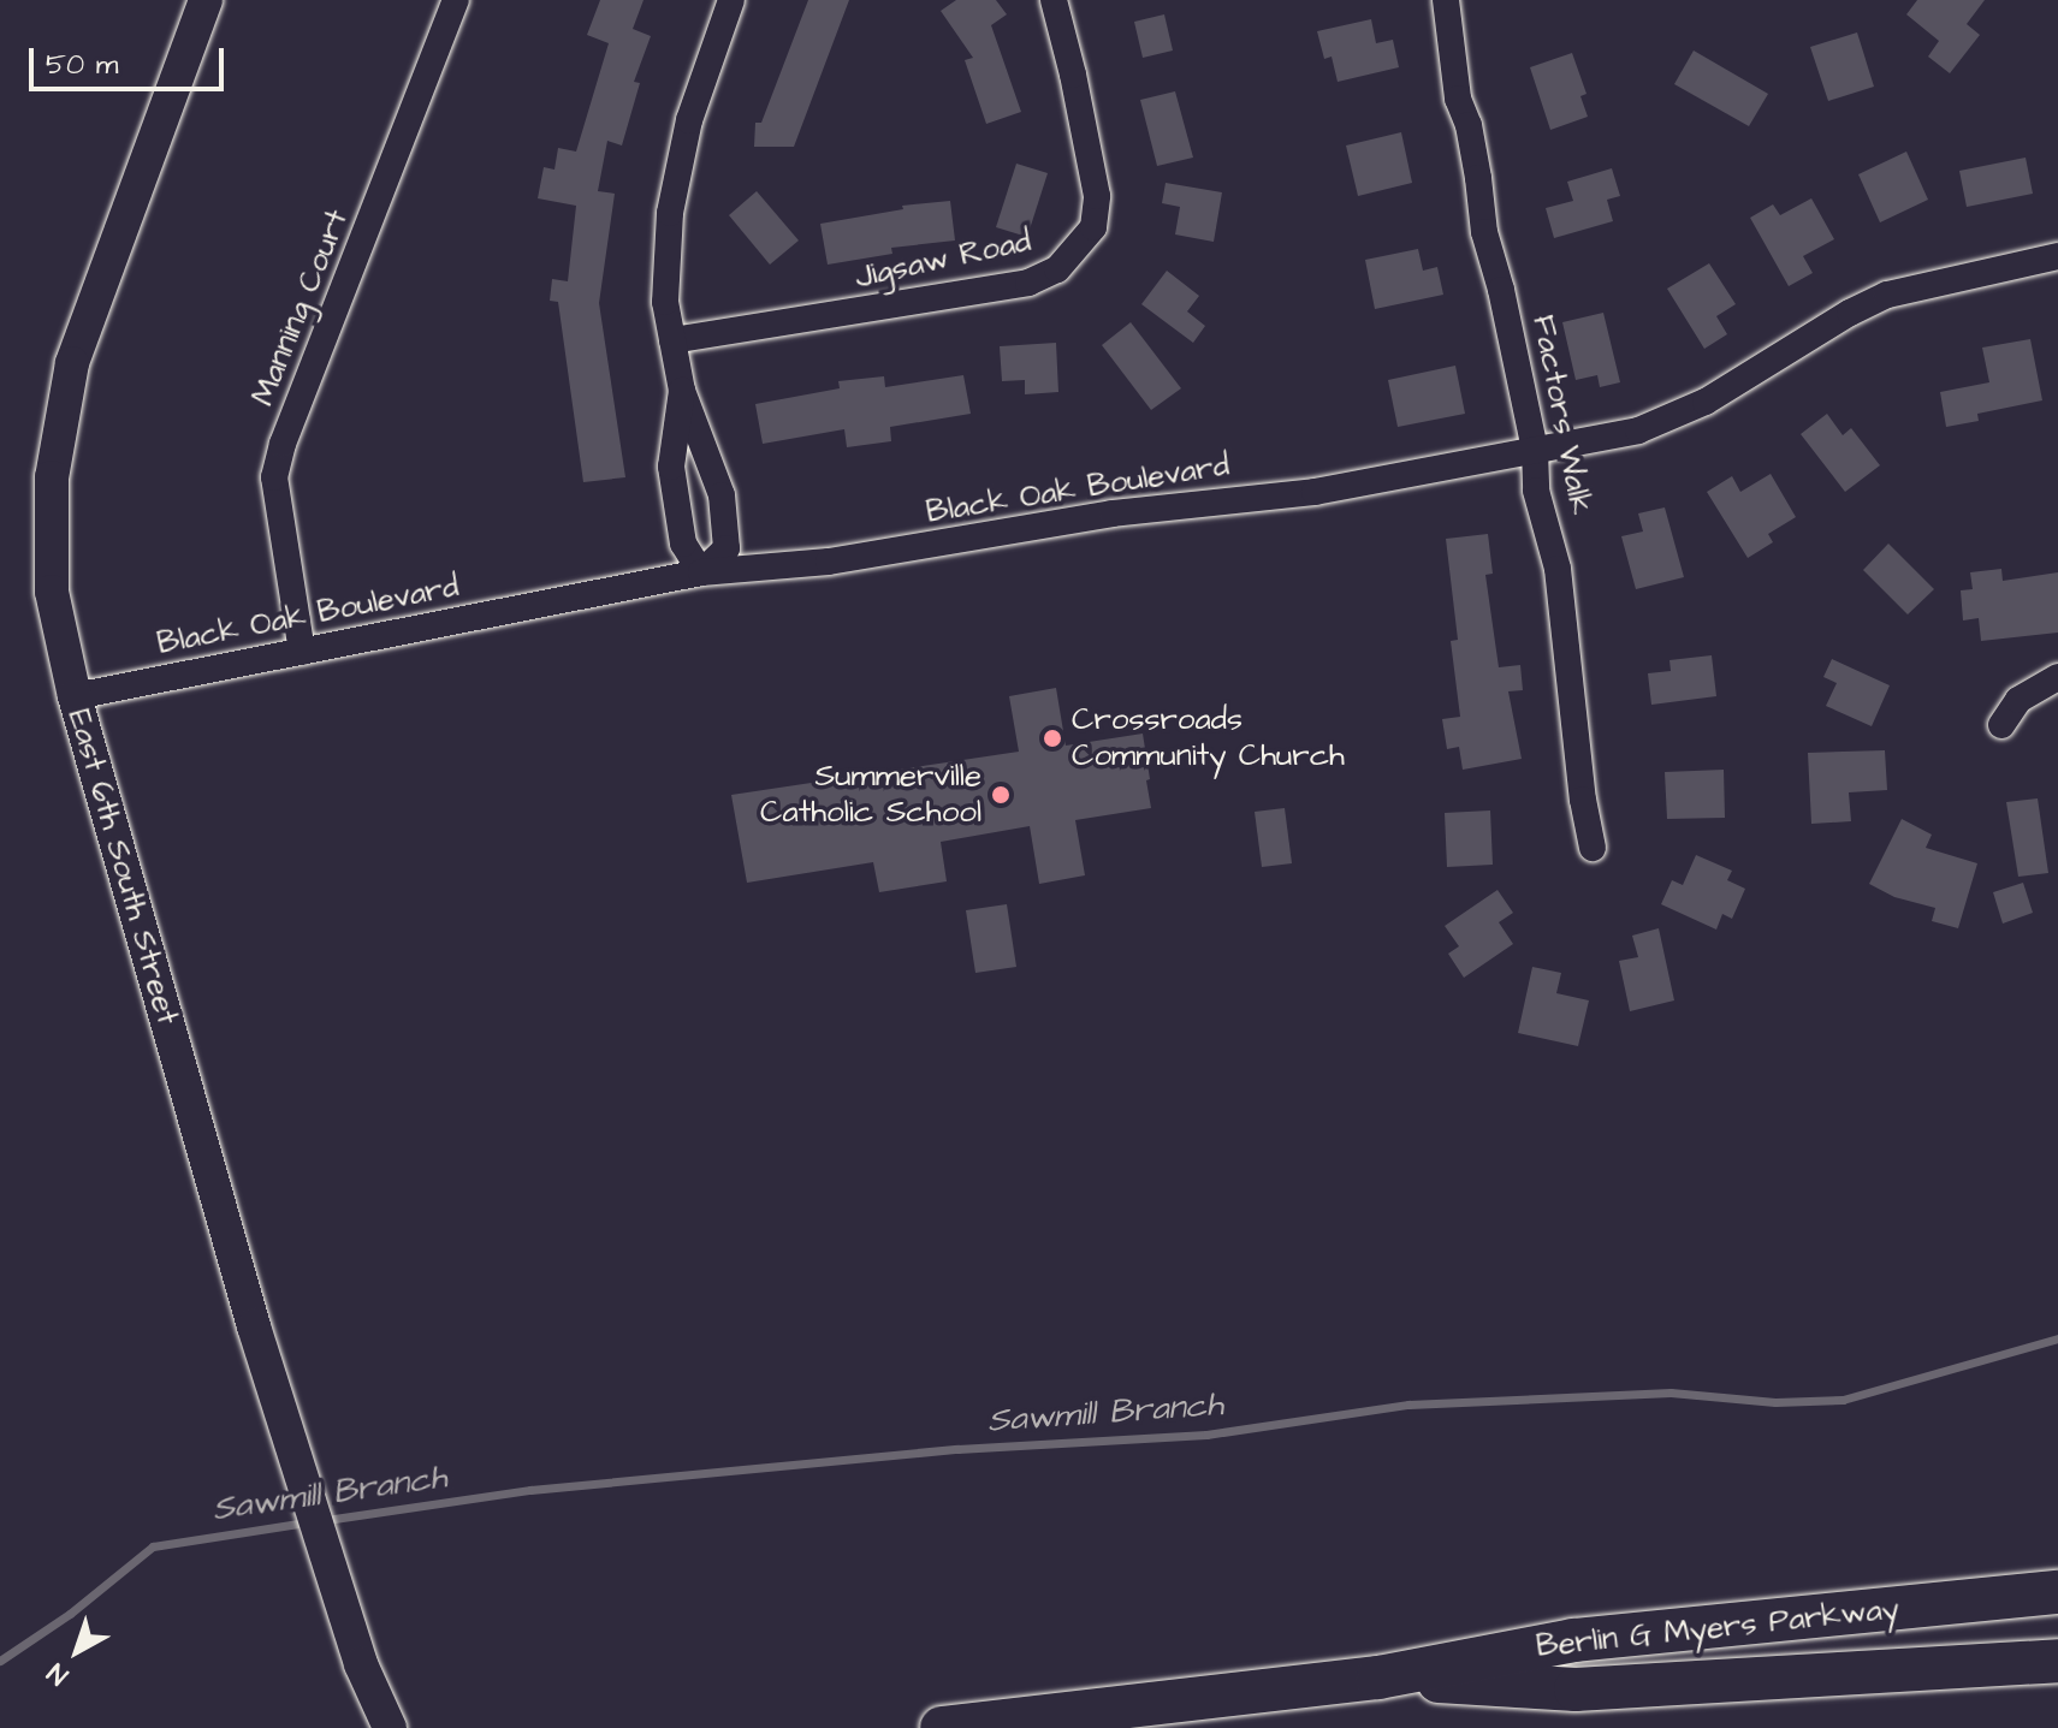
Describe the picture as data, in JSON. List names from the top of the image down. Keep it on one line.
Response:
{"streets":{"main road":["Berlin G Myers Parkway"],"street":["Jigsaw Road","Manning Court","Factors Walk","Black Oak Boulevard","East 6th South Street"]},"crossings":[["Manning Court","Black Oak Boulevard"],["Factors Walk","Black Oak Boulevard"],["Black Oak Boulevard","East 6th South Street"]],"water":["Sawmill Branch"],"places":["Crossroads Community Church","Summerville Catholic School"],"scale_bar":"50 m","north":"bottom left"}
